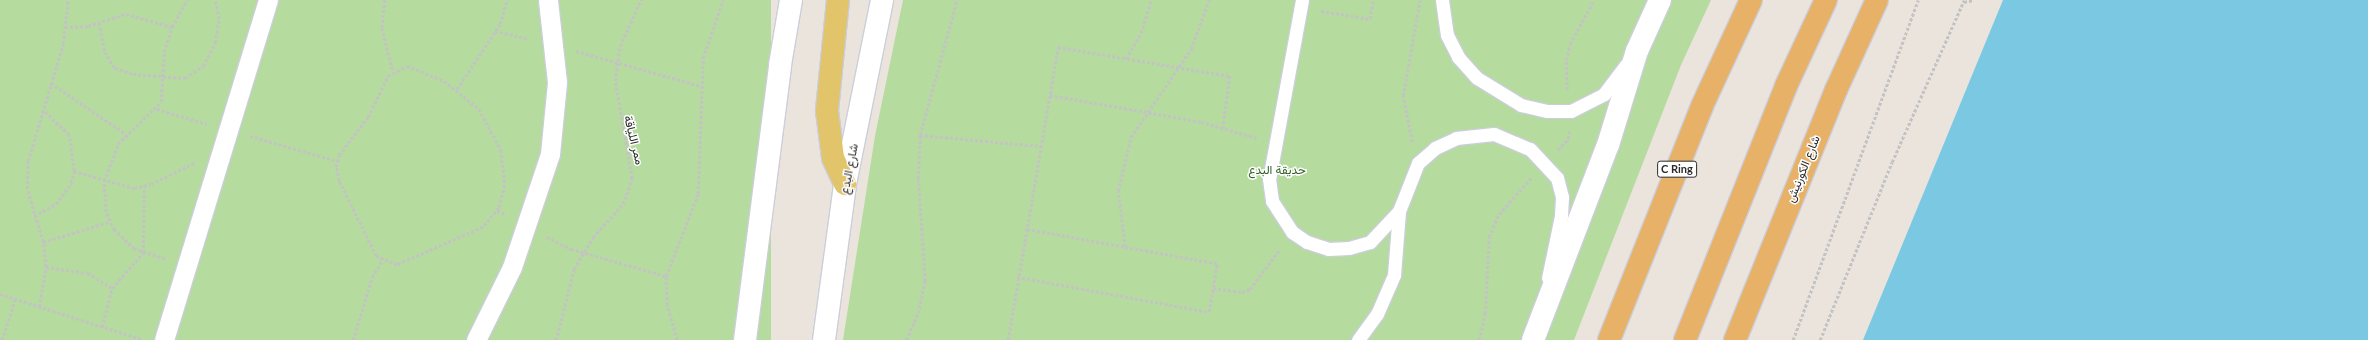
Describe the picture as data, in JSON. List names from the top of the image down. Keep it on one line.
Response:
{"streets":{"highway":["C Ring","شارع الكورنيش"],"main road":["شارع البدع"],"path":["ممر اللياقة"]},"parks":["حديقة البدع"]}
